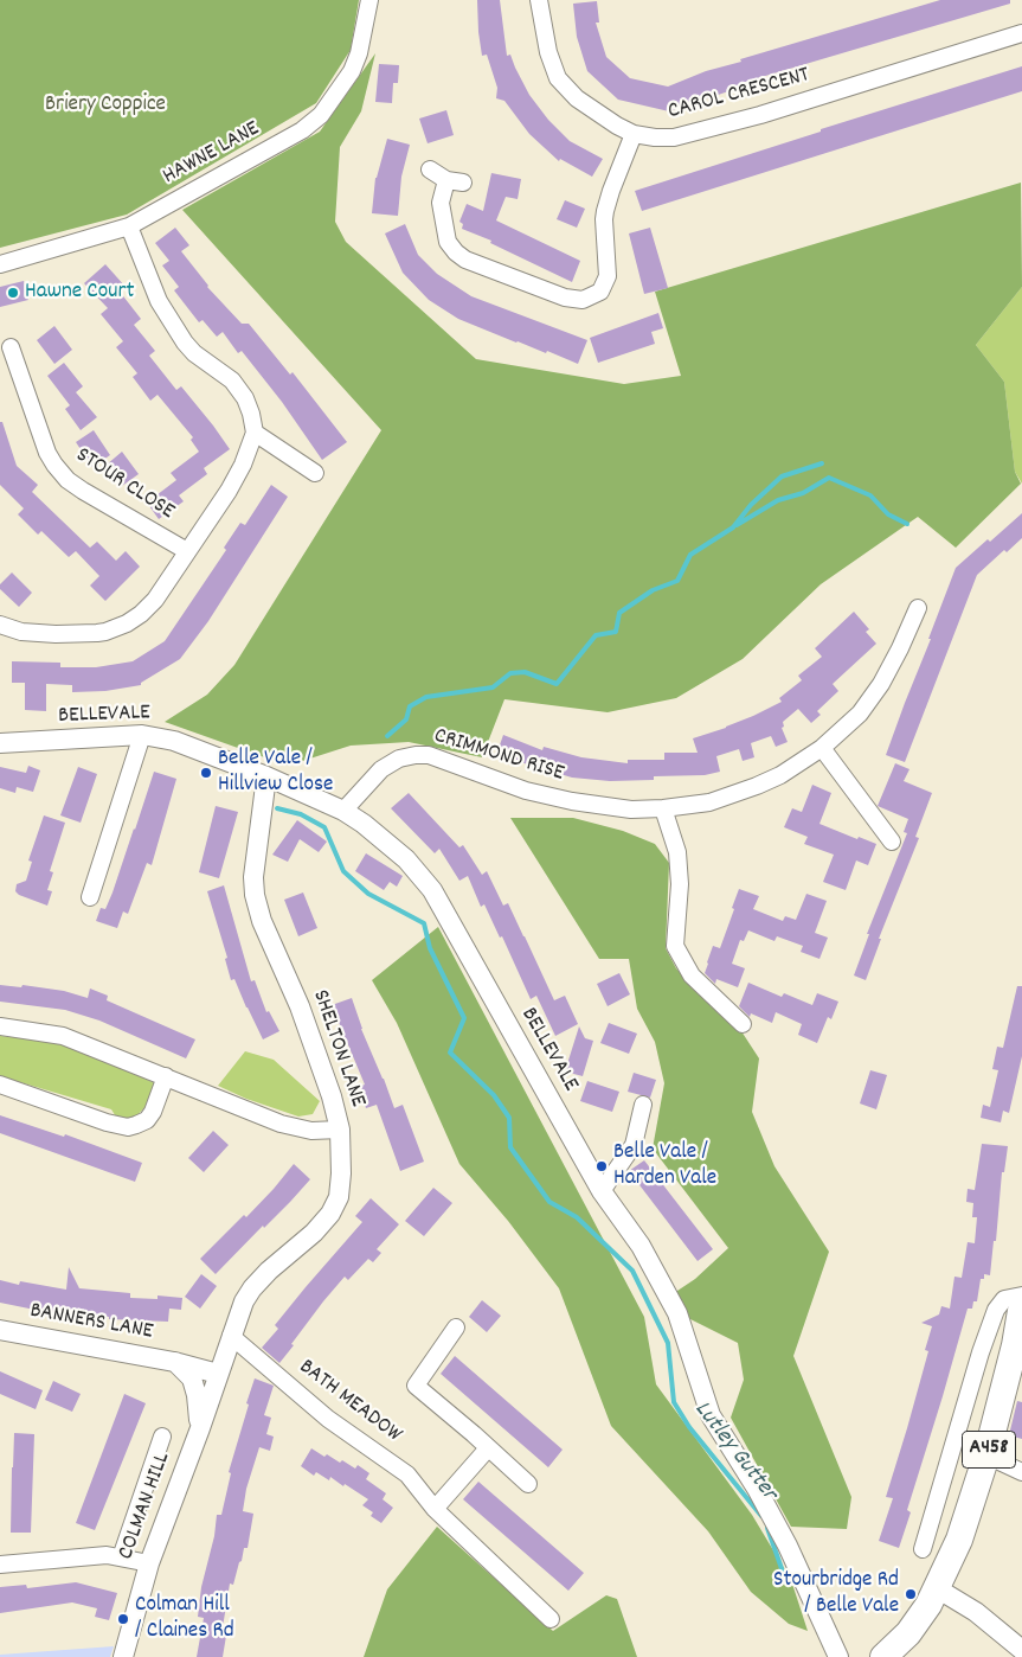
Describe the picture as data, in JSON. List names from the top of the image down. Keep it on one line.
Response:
{"streets":{"highway":["A458"],"street":["CAROL CRESCENT","HAWNE LANE","STOUR CLOSE","BELLEVALE","CRIMMOND RISE","SHELTON LANE","BANNERS LANE","BATH MEADOW","COLMAN HILL"]},"crossings":[["BELLEVALE","CRIMMOND RISE"],["BELLEVALE","SHELTON LANE"],["SHELTON LANE","BANNERS LANE"],["SHELTON LANE","BATH MEADOW"],["SHELTON LANE","COLMAN HILL"],["BANNERS LANE","COLMAN HILL"]],"water":["Lutley Gutter"],"parks":["Briery Coppice"],"places":["Hawne Court","Belle Vale / Hillview Close","Belle Vale / Harden Vale","Stourbridge Rd / Belle Vale","Colman Hill / Claines Rd"]}
